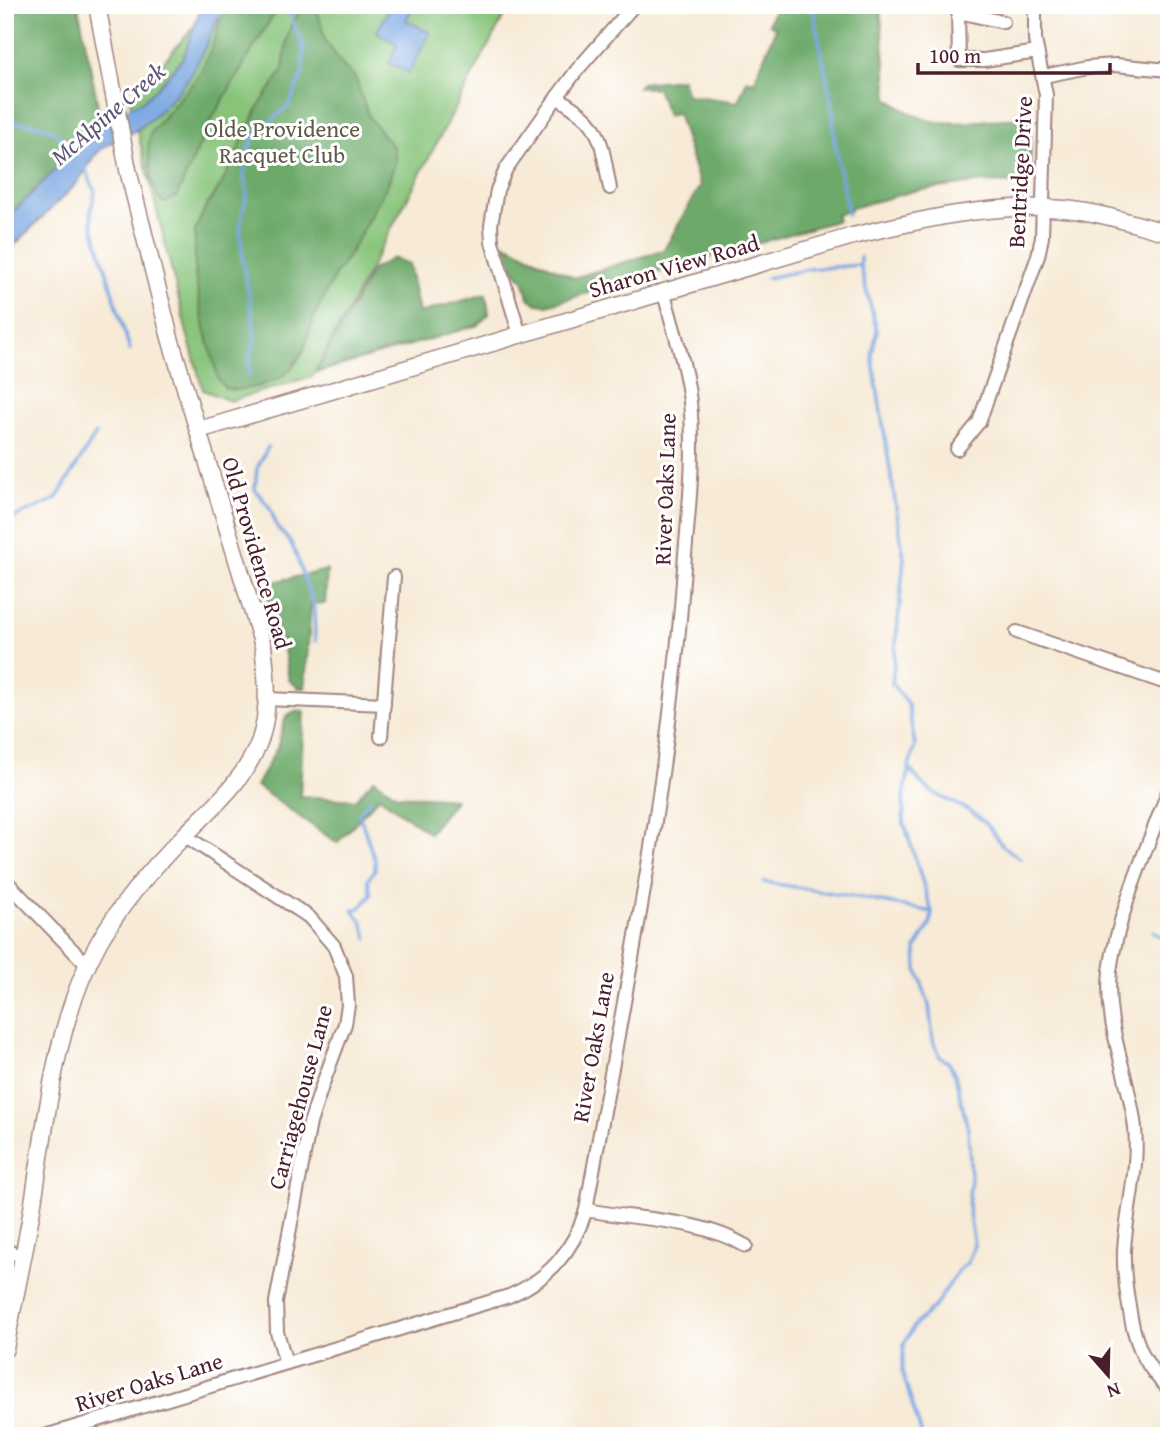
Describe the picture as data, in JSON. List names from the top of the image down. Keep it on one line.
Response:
{"streets":{"street":["Bentridge Drive","Sharon View Road","River Oaks Lane","Old Providence Road","Carriagehouse Lane"]},"crossings":[["Bentridge Drive","Sharon View Road"],["Sharon View Road","River Oaks Lane"],["Sharon View Road","Old Providence Road"],["River Oaks Lane","Carriagehouse Lane"],["Old Providence Road","Carriagehouse Lane"]],"water":["McAlpine Creek"],"parks":["Olde Providence Racquet Club"],"scale_bar":"100 m","north":"bottom"}
